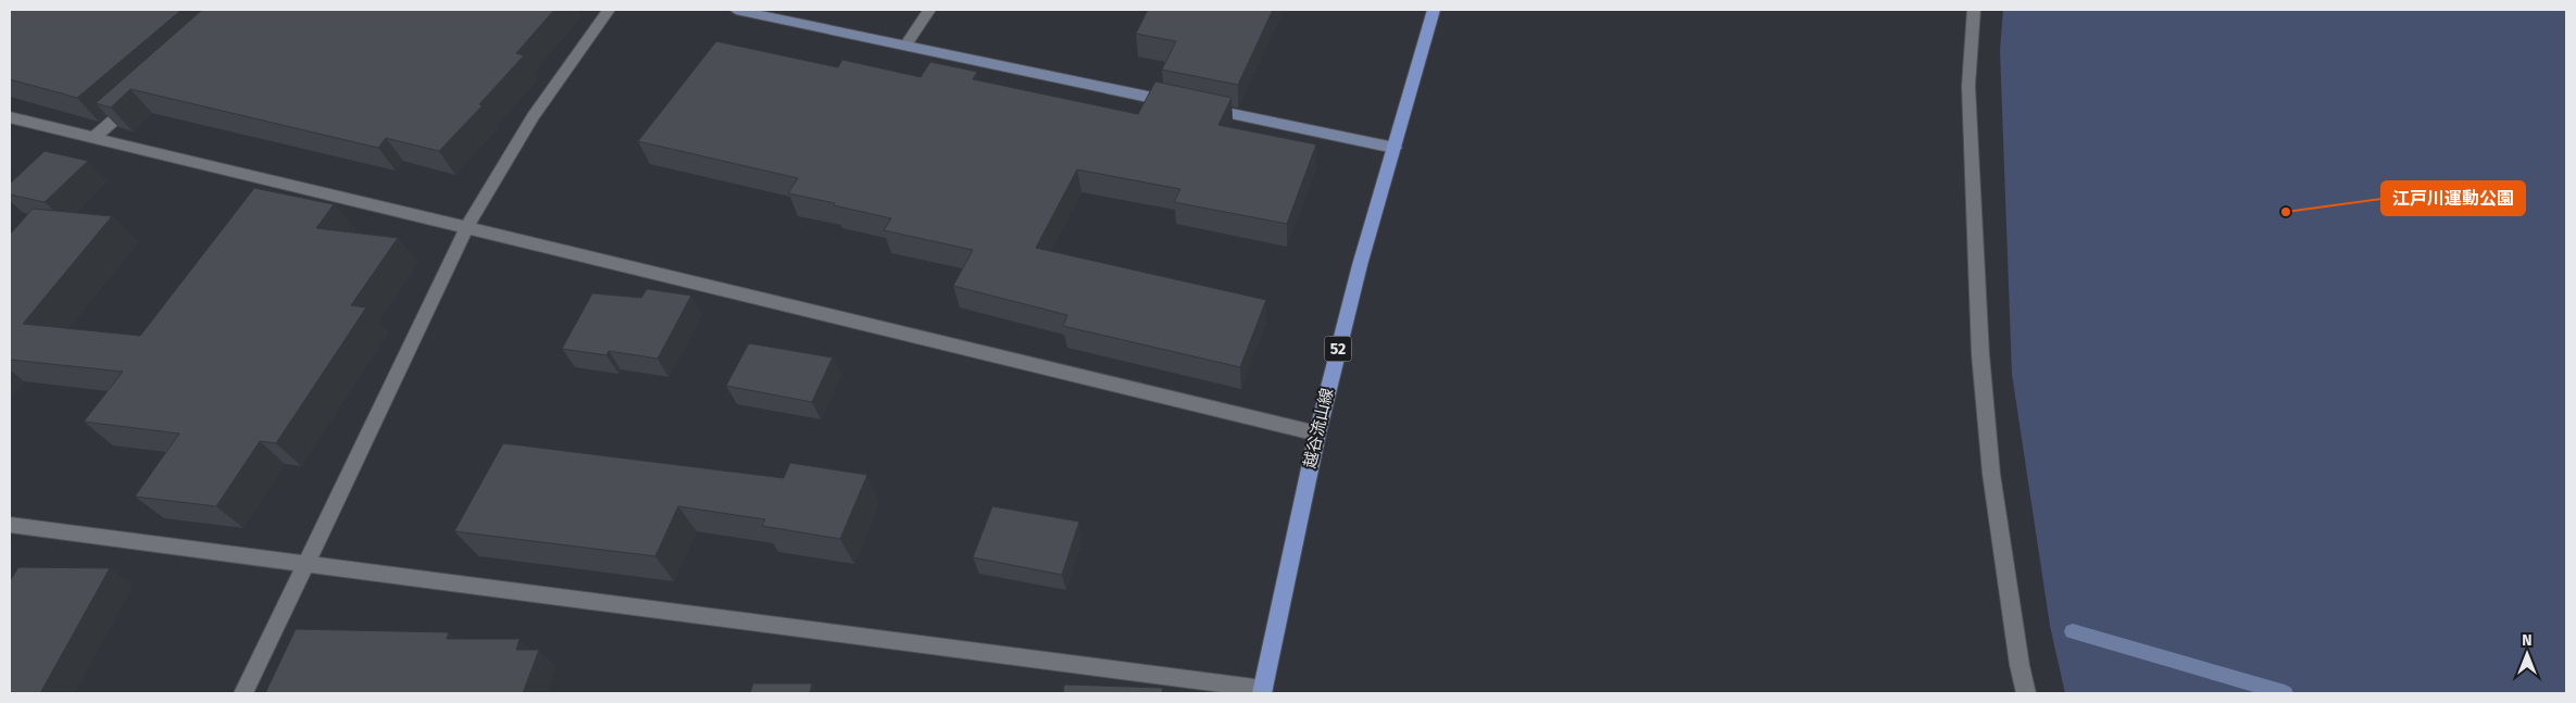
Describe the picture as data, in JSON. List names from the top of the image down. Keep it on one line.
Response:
{"streets":{"main road":["52","越谷流山線"]},"places":["江戸川運動公園"],"north":"top"}
